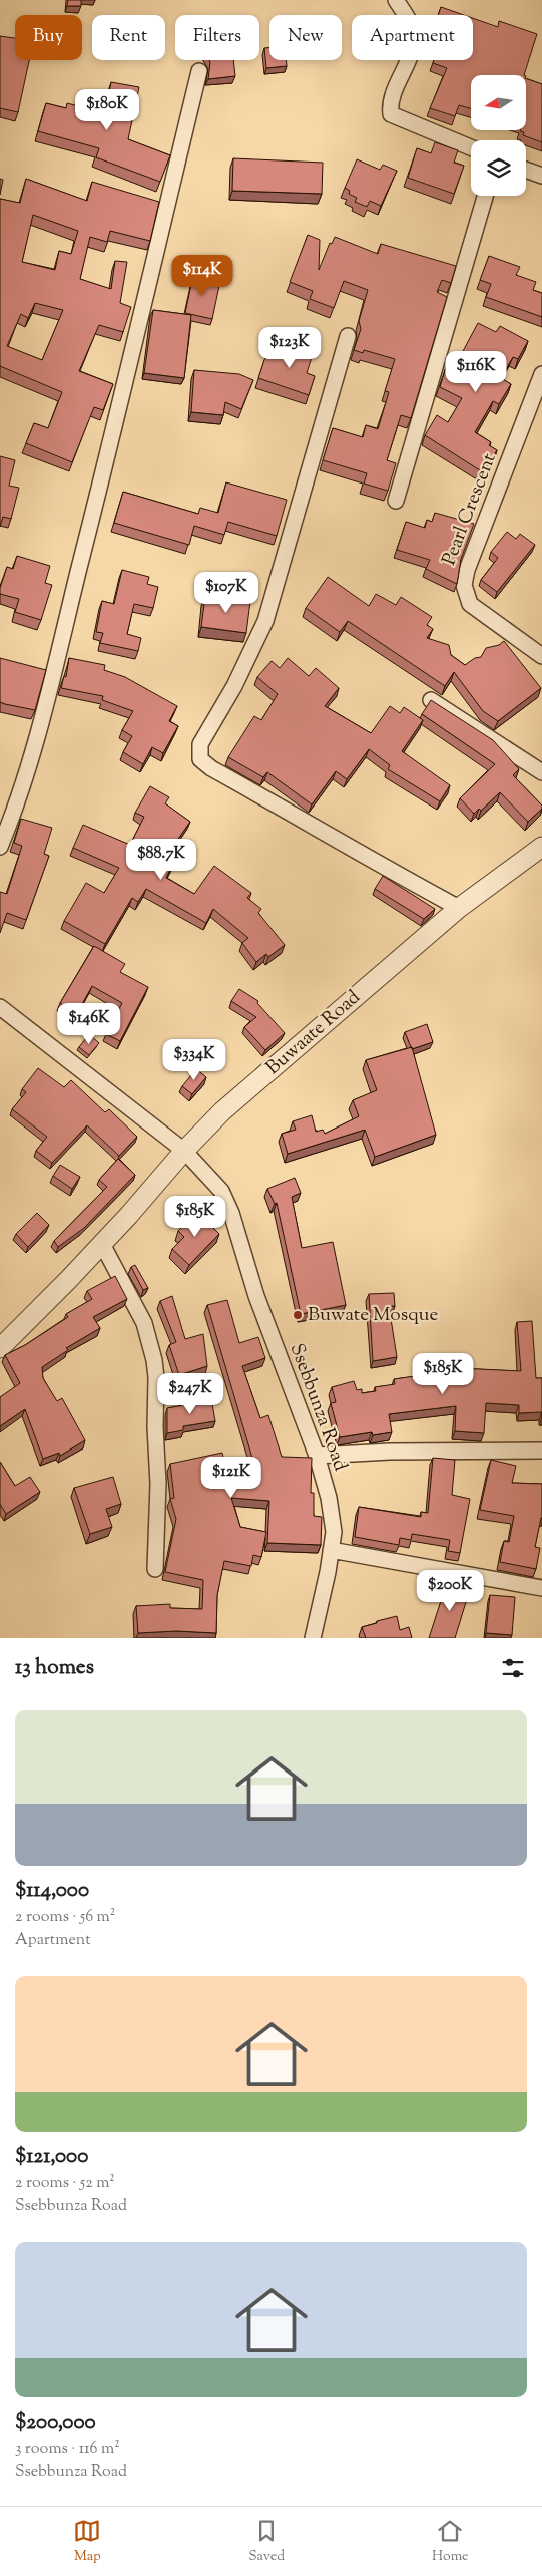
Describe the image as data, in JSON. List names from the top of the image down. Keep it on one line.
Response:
{"streets":{"street":["Pearl Crescent","Buwaate Road","Ssebbunza Road"]},"crossings":[["Buwaate Road","Ssebbunza Road"]],"places":["Buwate Mosque"],"north":"left","page":{"chip":["Buy","Rent","Filters","New","Apartment"],"price":["$180K","$114K","$123K","$116K","$107K","$88.7K","$146K","$334K","$185K","$185K","$247K","$121K","$200K"],"heading":"13 homes","list":[{"name":"$114,000","note":"2 rooms · 56 m² · Apartment"},{"name":"$121,000","note":"2 rooms · 52 m² · Ssebbunza Road"},{"name":"$200,000","note":"3 rooms · 116 m² · Ssebbunza Road"}],"tabs":["Map","Saved","Home"]}}
